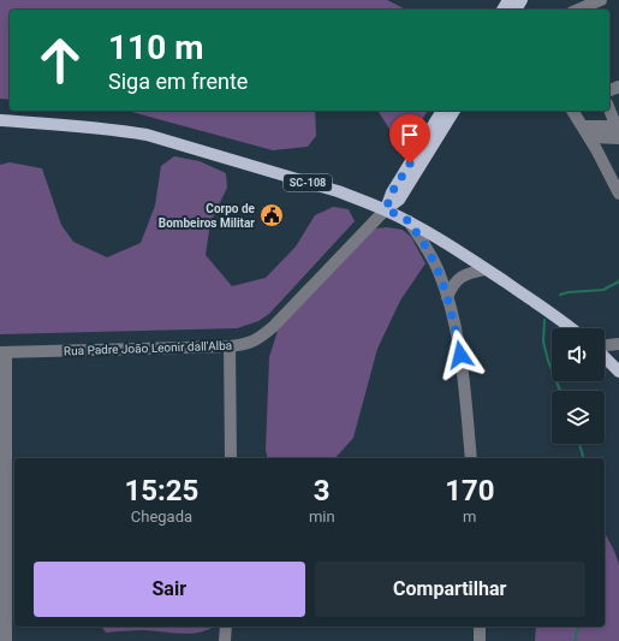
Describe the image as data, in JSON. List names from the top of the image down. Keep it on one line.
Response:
{"streets":{"main road":["SC-108"],"street":["Rua Padre João Leonir dall'Alba"]},"crossings":[["SC-108","Rua Padre João Leonir dall'Alba"]],"places":{"public building":["Corpo de Bombeiros Militar"]},"page":{"turn":["110 m","Siga em frente"],"eta":["15:25","Chegada","3","min","170","m"],"buttons":["Sair","Compartilhar"]}}
